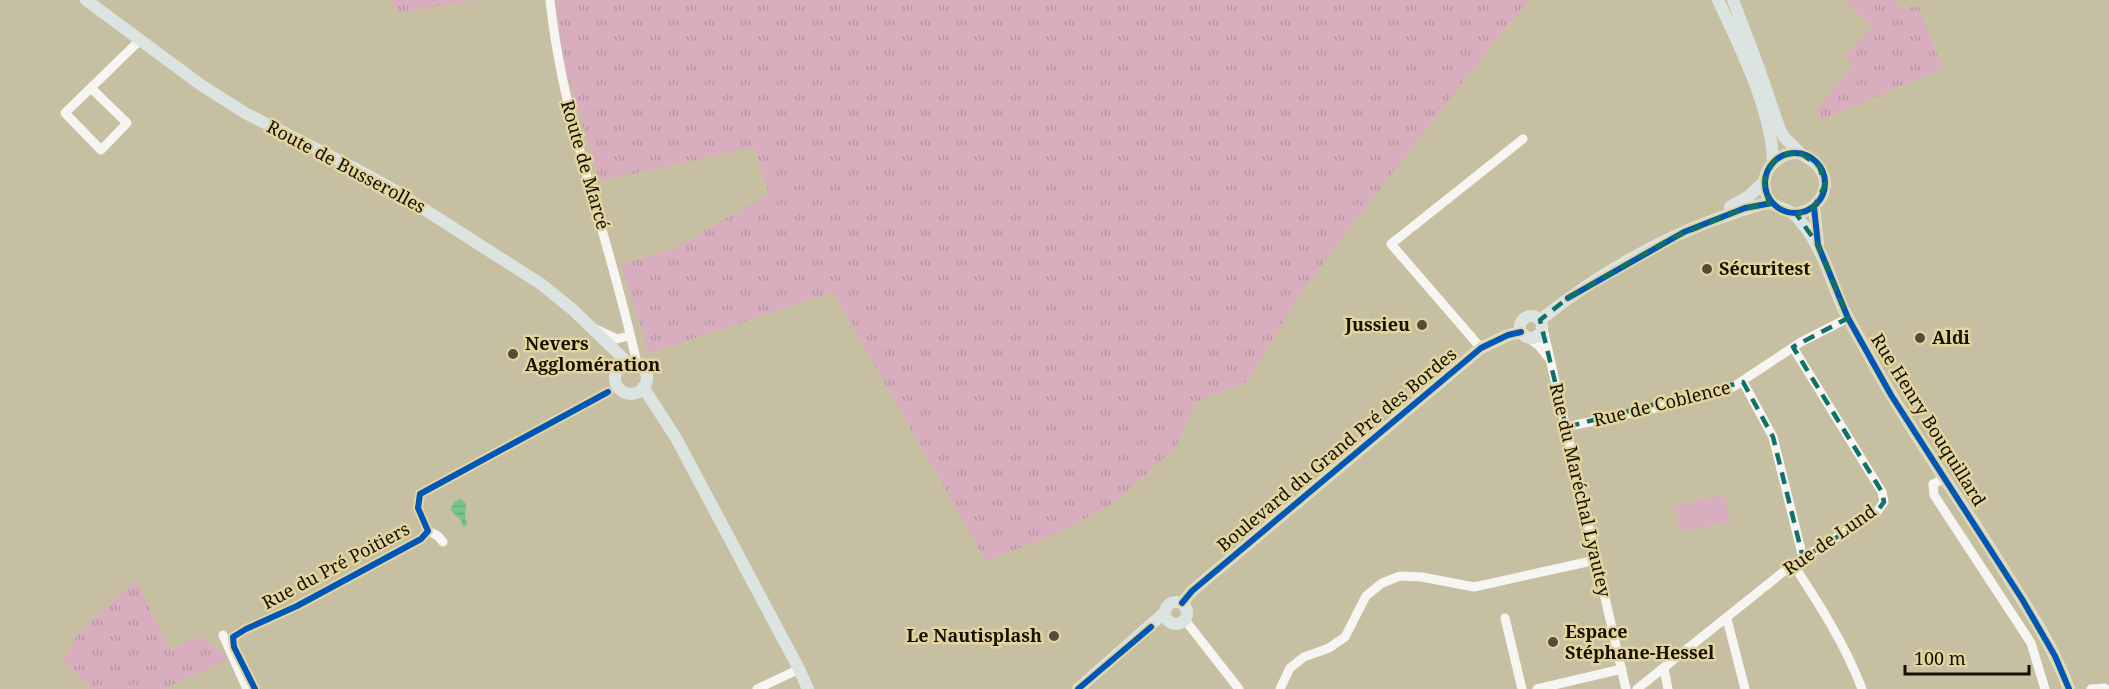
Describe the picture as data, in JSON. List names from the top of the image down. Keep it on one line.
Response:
{"streets":{"main road":["Route de Busserolles","Rue Henry Bouquillard","Boulevard du Grand Pré des Bordes"],"street":["Route de Marcé","Rue de Coblence","Rue du Maréchal Lyautey","Rue de Lund","Rue du Pré Poitiers"]},"crossings":[["Route de Marcé","Route de Busserolles"],["Rue de Coblence","Rue Henry Bouquillard"],["Rue de Coblence","Rue du Maréchal Lyautey"],["Rue de Coblence","Rue de Lund"],["Boulevard du Grand Pré des Bordes","Rue du Maréchal Lyautey"]],"places":["Sécuritest","Jussieu","Aldi","Nevers Agglomération","Le Nautisplash","Espace Stéphane-Hessel"],"scale_bar":"100 m"}
